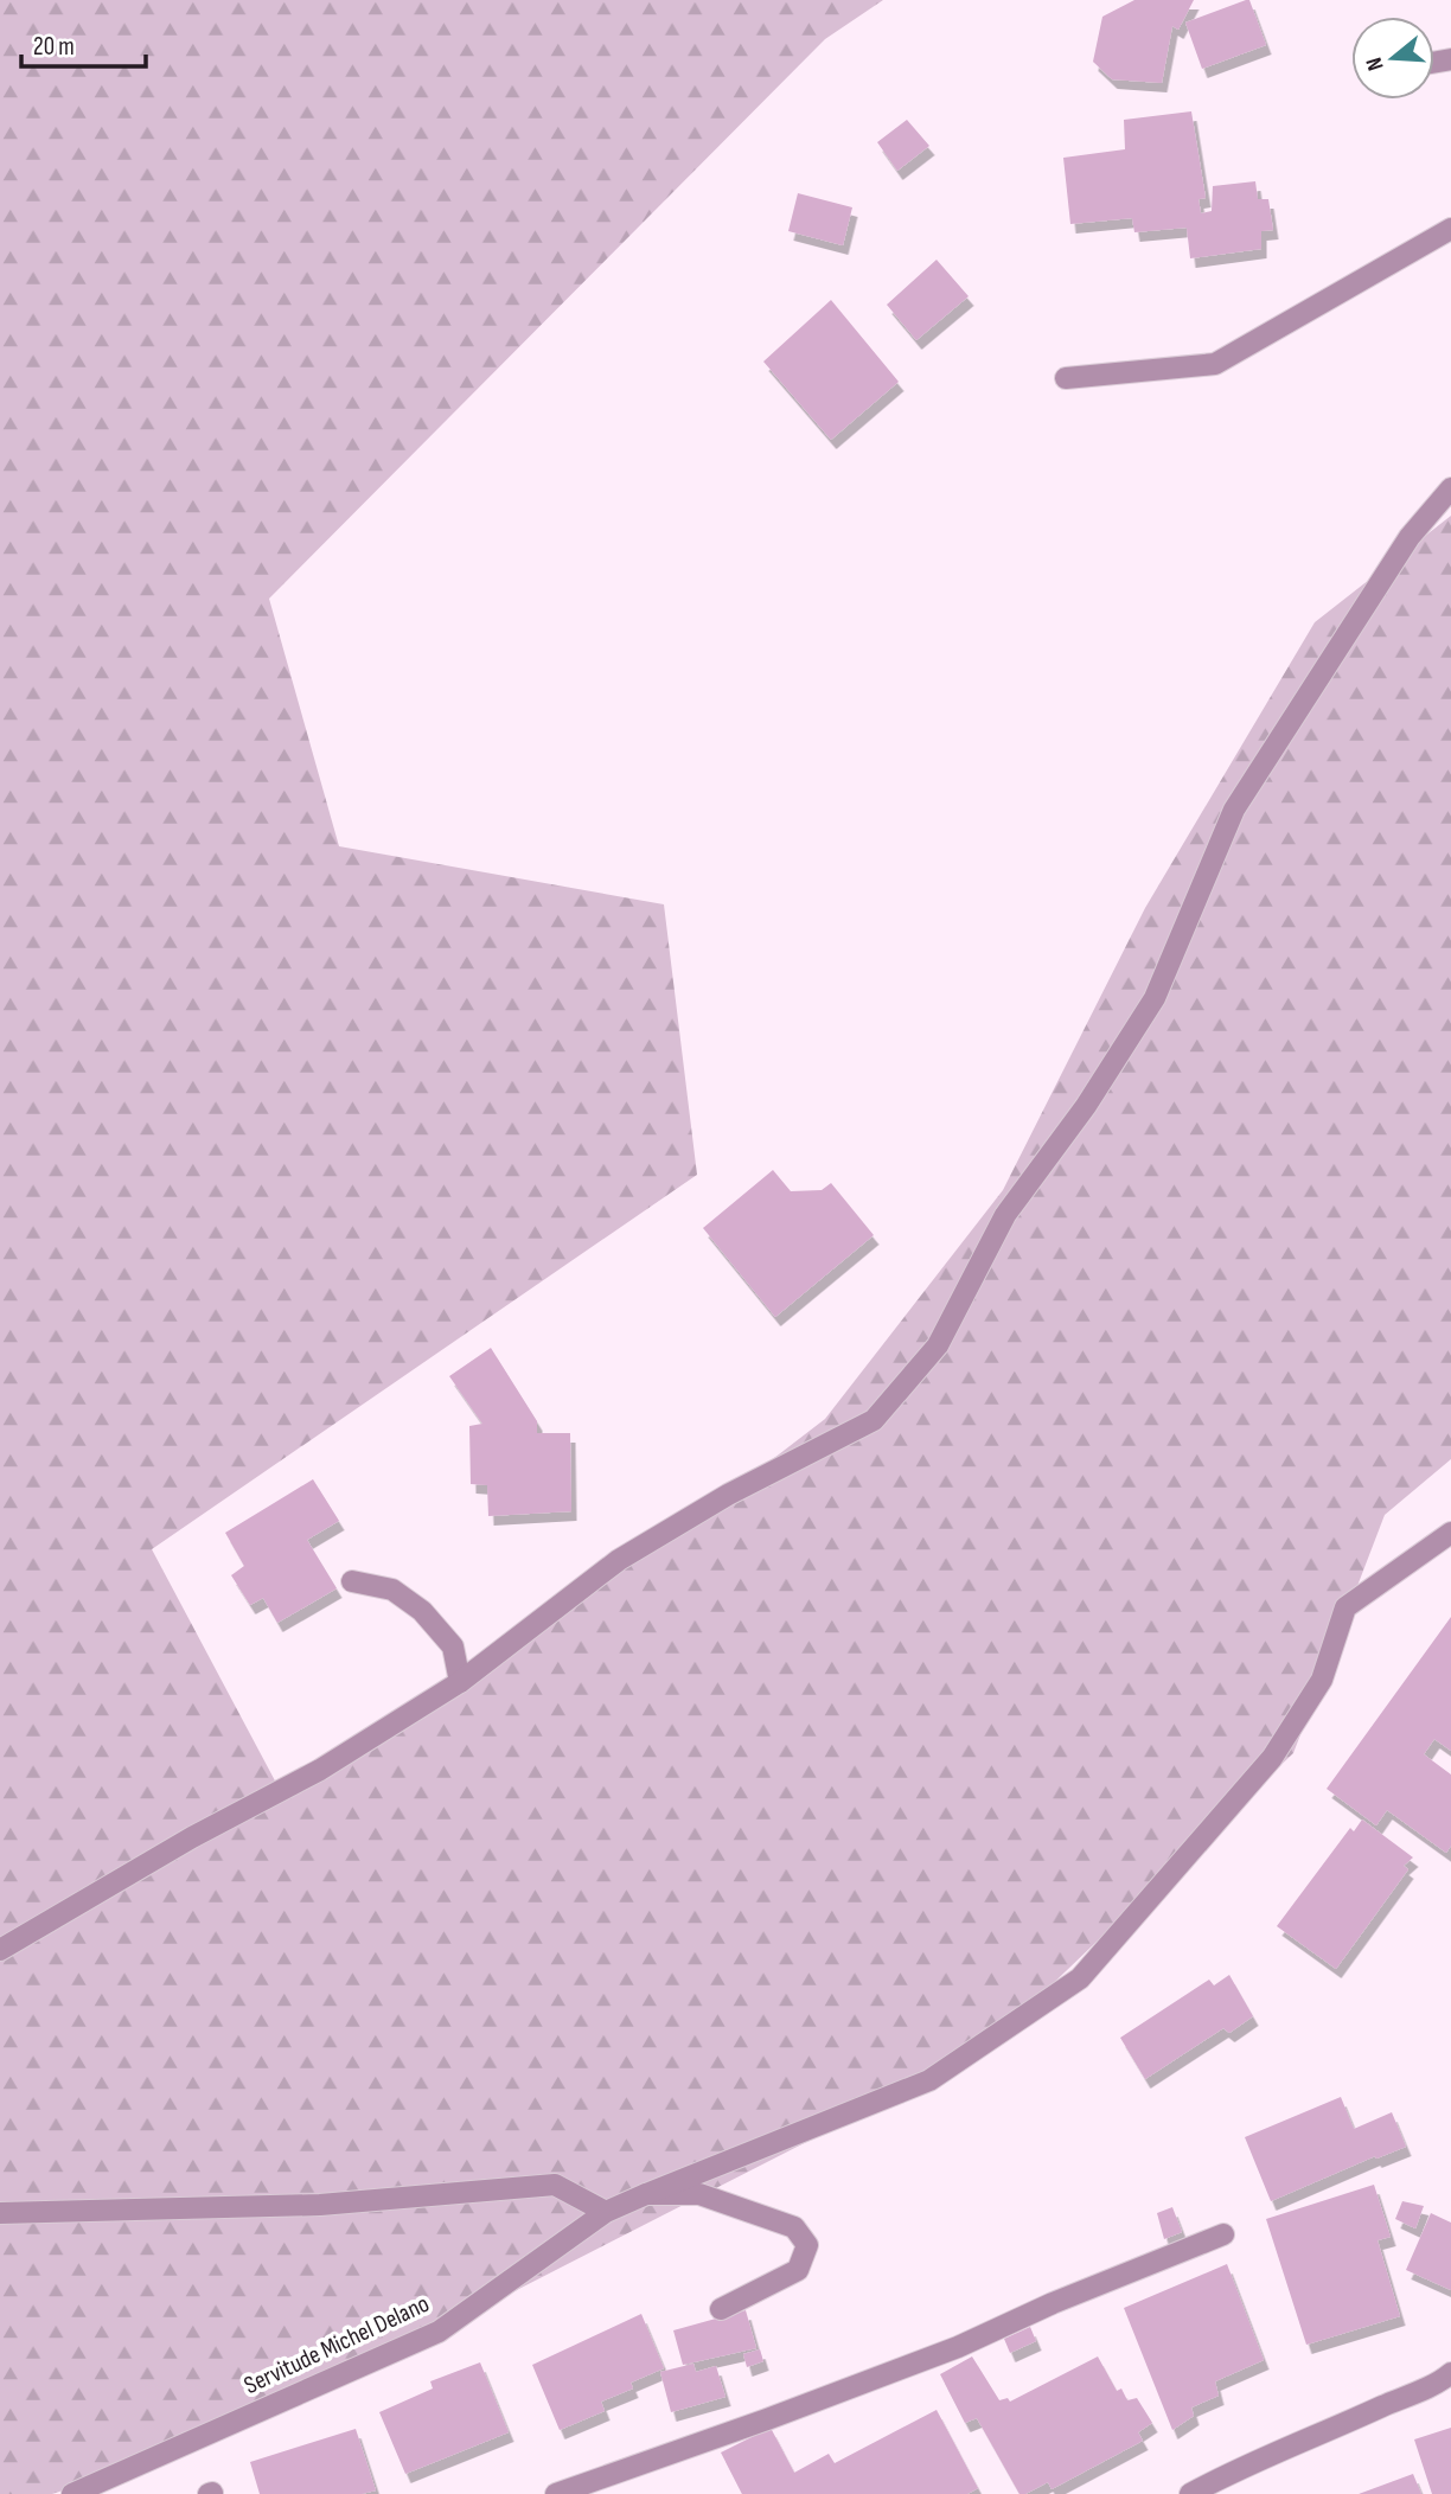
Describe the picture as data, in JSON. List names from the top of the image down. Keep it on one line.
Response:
{"streets":{"street":["Servitude Michel Delano"]},"scale_bar":"20 m","north":"left"}
